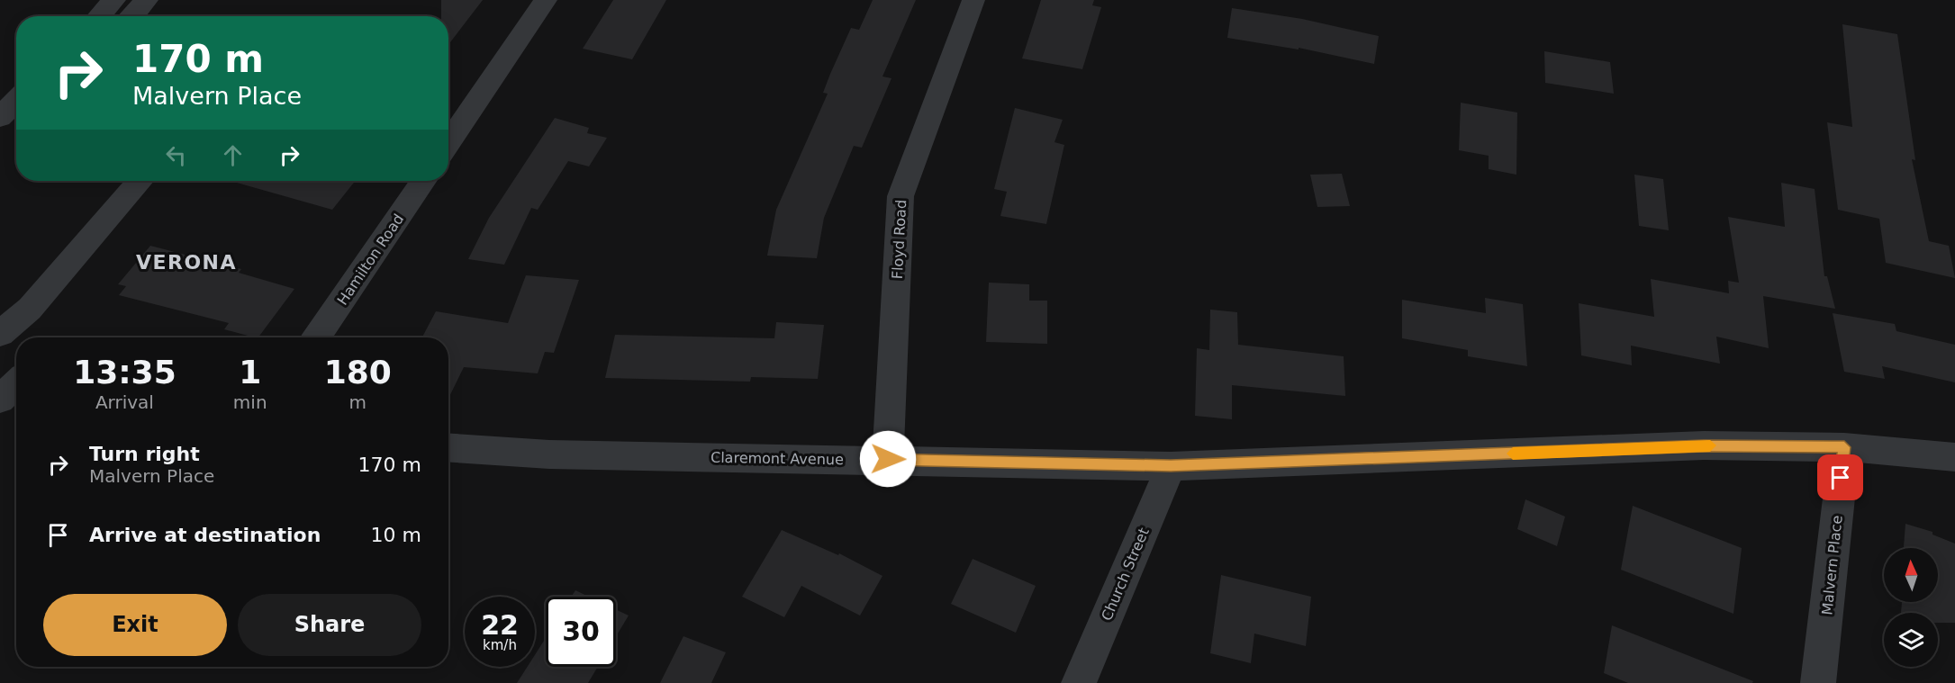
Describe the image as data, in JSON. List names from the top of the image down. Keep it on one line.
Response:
{"streets":{"street":["Floyd Road","Hamilton Road","Claremont Avenue","Malvern Place","Church Street"]},"crossings":[["Floyd Road","Claremont Avenue"],["Claremont Avenue","Malvern Place"],["Claremont Avenue","Church Street"]],"districts":["VERONA"],"north":"top","page":{"turn":["170 m","Malvern Place"],"eta":["13:35","Arrival","1","min","180","m"],"list":[{"name":"Turn right","note":"Malvern Place","value":"170 m"},{"name":"Arrive at destination","value":"10 m"}],"buttons":["Exit","Share"],"speed":"22 km/h","limit":"30"}}
